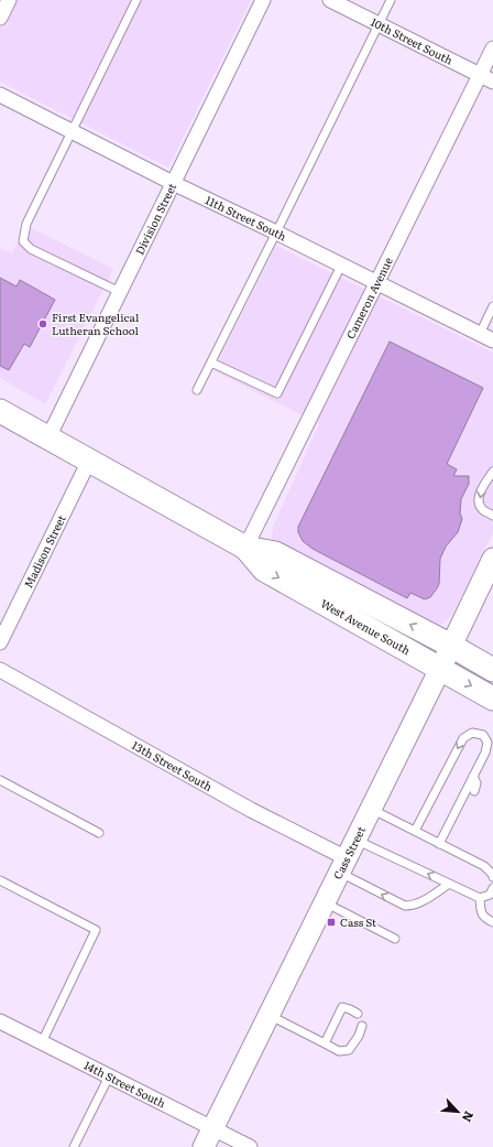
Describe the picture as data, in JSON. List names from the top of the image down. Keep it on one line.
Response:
{"streets":{"main road":["West Avenue South"],"street":["10th Street South","11th Street South","Division Street","Cameron Avenue","Madison Street","13th Street South","Cass Street","14th Street South"]},"crossings":[["10th Street South","Cameron Avenue"],["11th Street South","Division Street"],["11th Street South","Cameron Avenue"],["Division Street","West Avenue South"],["Cameron Avenue","West Avenue South"],["Madison Street","West Avenue South"],["West Avenue South","Cass Street"],["13th Street South","Cass Street"],["Cass Street","14th Street South"]],"places":{"other":["First Evangelical Lutheran School"],"transit":["Cass St"]},"north":"bottom right"}
